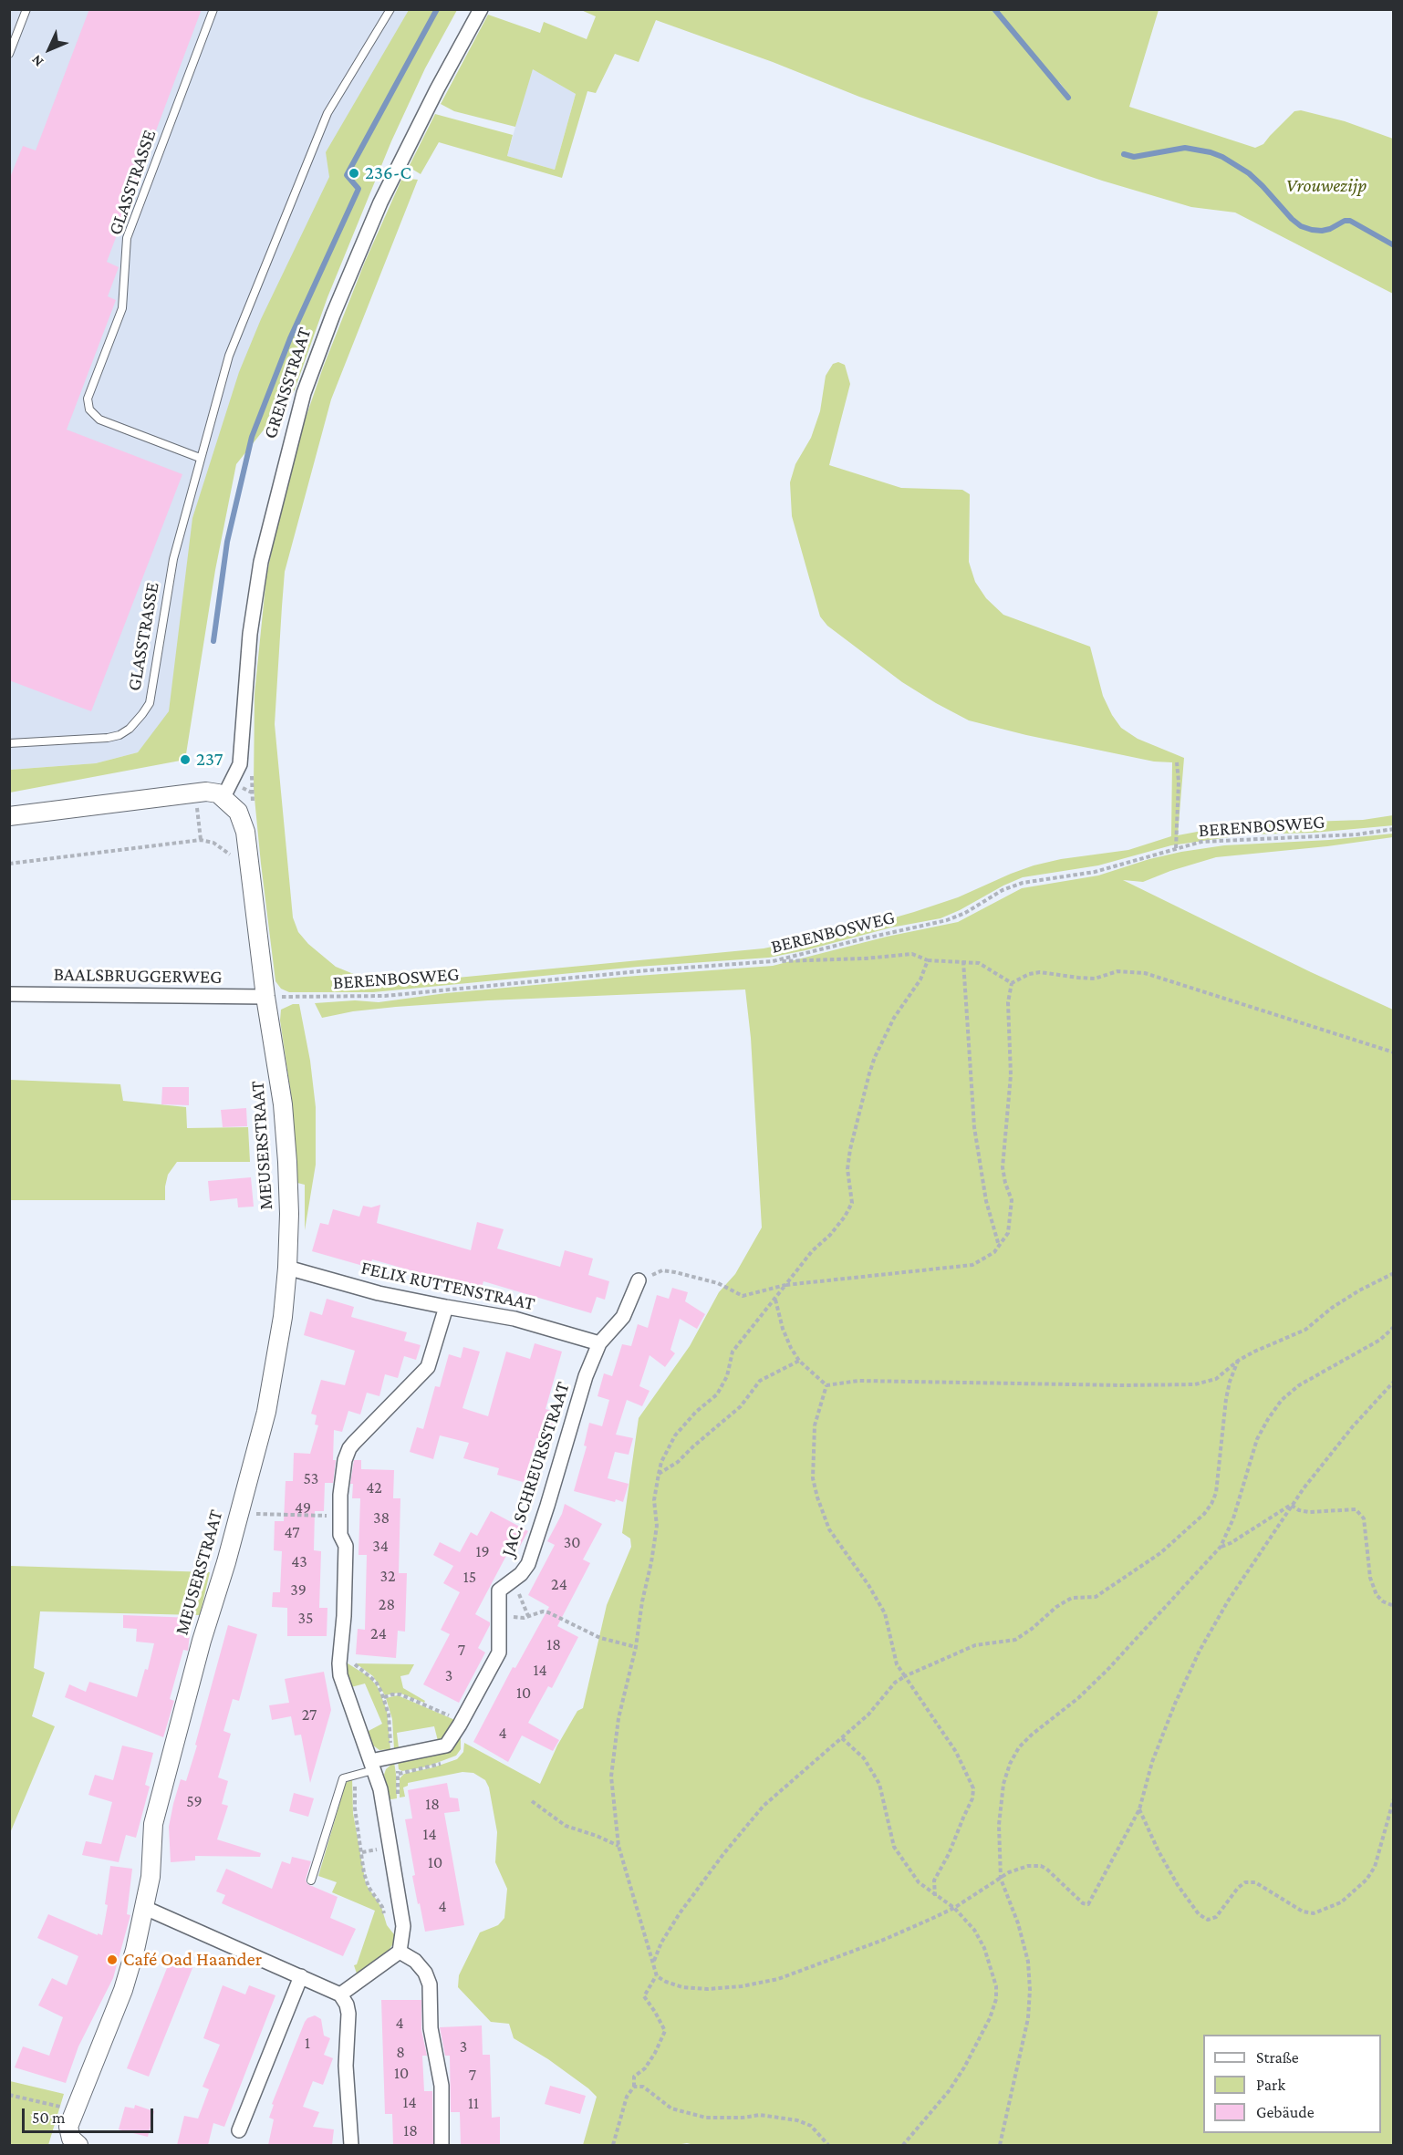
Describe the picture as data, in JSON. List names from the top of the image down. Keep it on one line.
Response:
{"streets":{"street":["GRENSSTRAAT","BAALSBRUGGERWEG","MEUSERSTRAAT","FELIX RUTTENSTRAAT","JAC. SCHREURSSTRAAT"],"lane":["GLASSTRASSE"],"path":["BERENBOSWEG"]},"crossings":[["BERENBOSWEG","BAALSBRUGGERWEG"],["BERENBOSWEG","MEUSERSTRAAT"],["BAALSBRUGGERWEG","MEUSERSTRAAT"],["MEUSERSTRAAT","FELIX RUTTENSTRAAT"],["FELIX RUTTENSTRAAT","JAC. SCHREURSSTRAAT"]],"parks":["Vrouwezijp"],"places":["236-C","237","Café Oad Haander"],"house_numbers":["53","42","49","38","47","30","34","19","43","32","15","24","39","28","35","24","18","7","14","3","10","27","4","59","18","14","10","4","4","1","3","8","10","7","14","11","18"],"legend":["Straße","Park","Gebäude"],"scale_bar":"50 m","north":"bottom left"}
